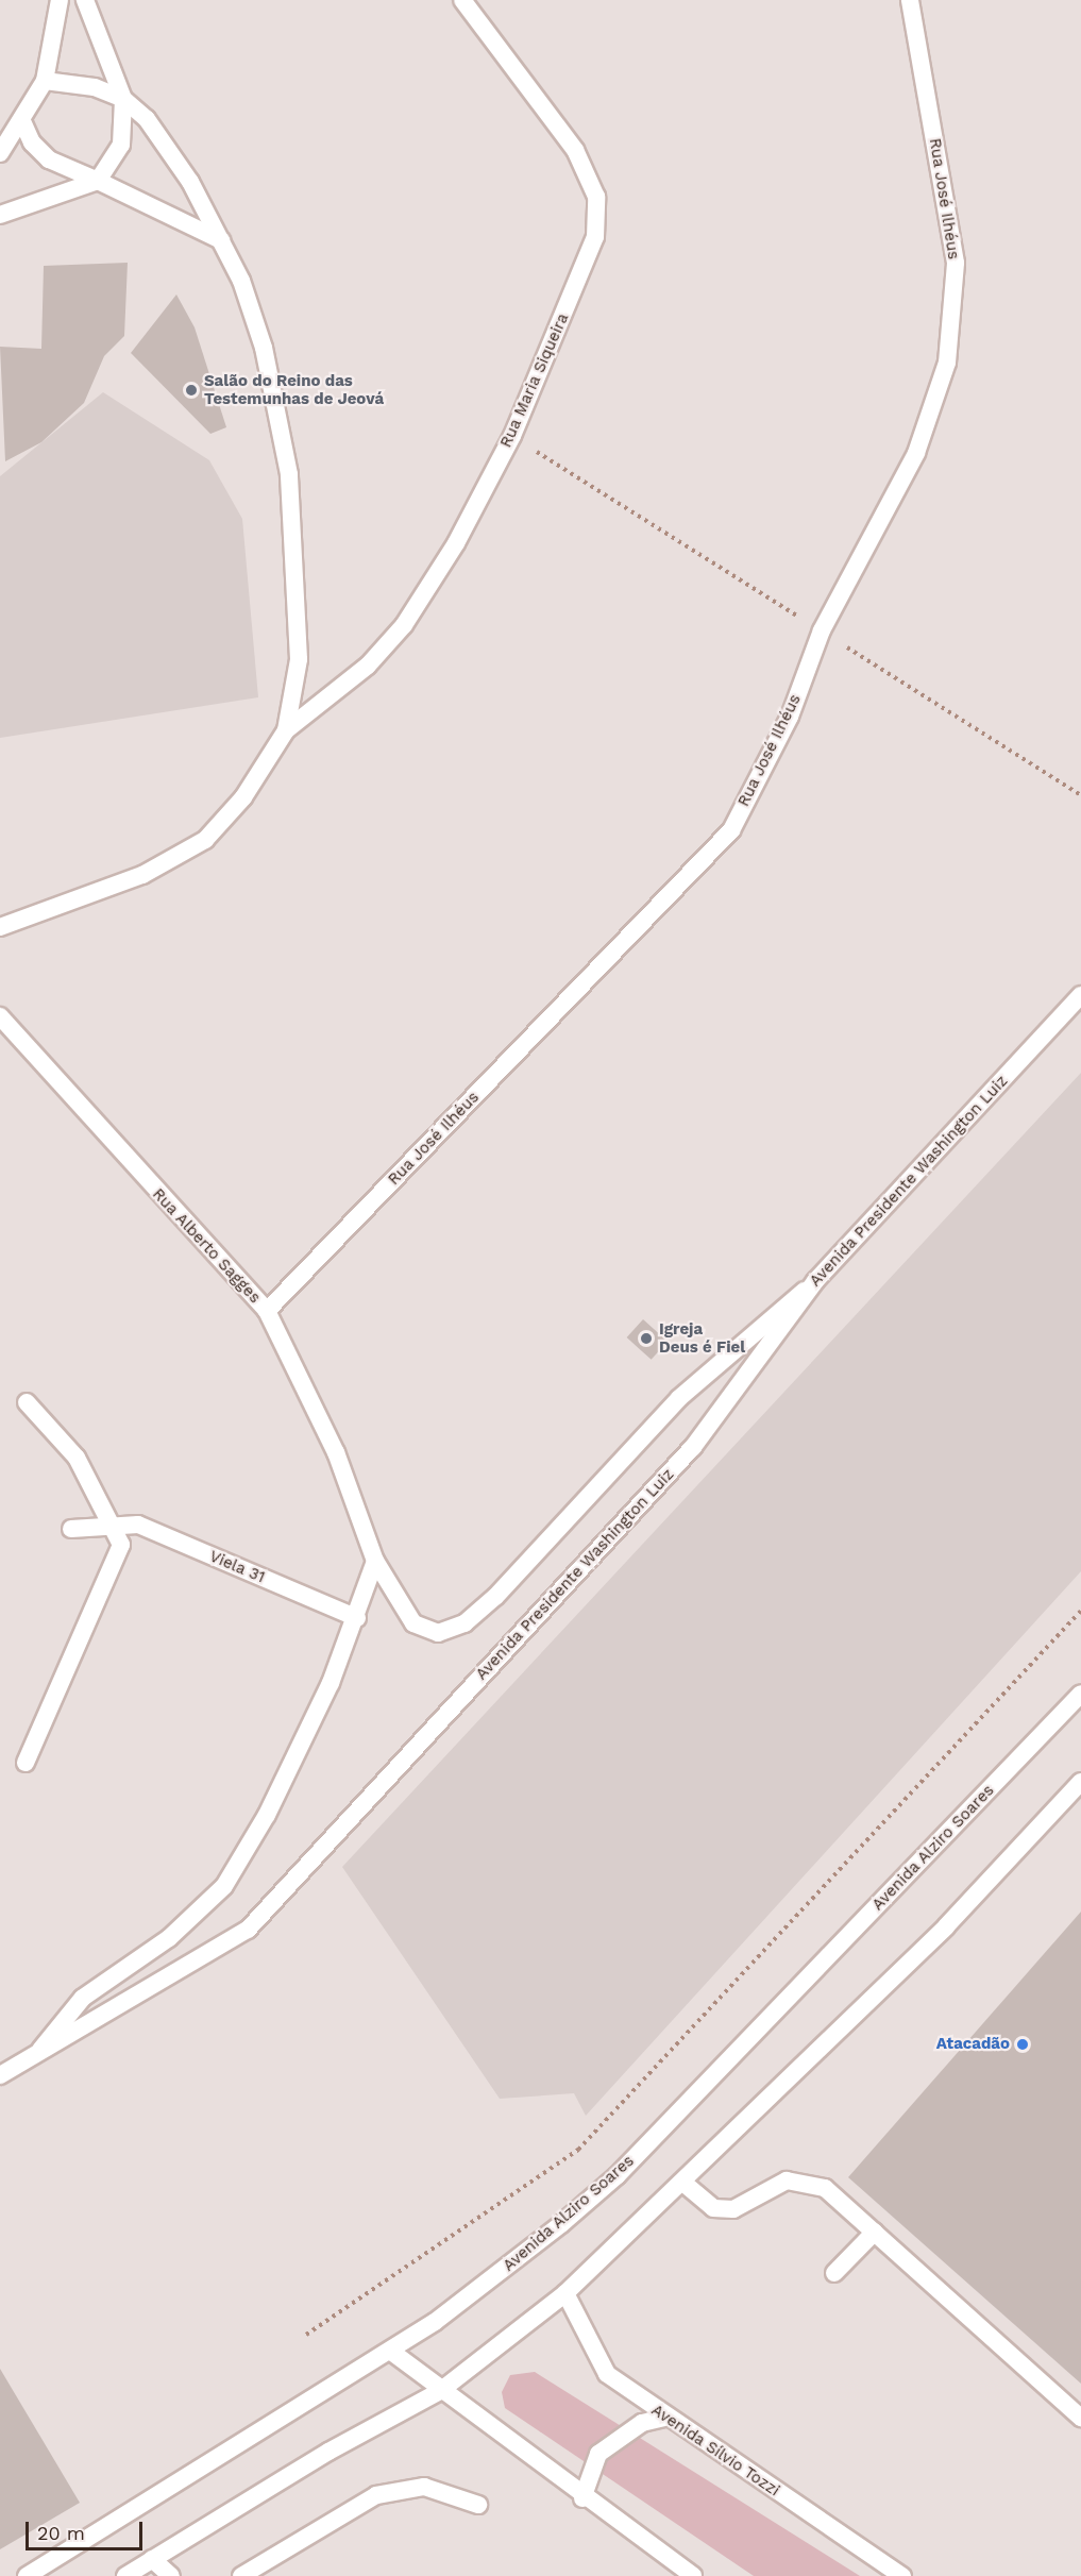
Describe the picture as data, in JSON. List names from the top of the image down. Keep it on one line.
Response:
{"streets":{"street":["Rua José Ilhéus","Rua Maria Siqueira","Avenida Presidente Washington Luiz","Rua Alberto Sagges","Viela 31","Avenida Alziro Soares","Avenida Sílvio Tozzi"]},"crossings":[["Rua José Ilhéus","Rua Alberto Sagges"],["Avenida Presidente Washington Luiz","Rua Alberto Sagges"]],"places":["Salão do Reino das Testemunhas de Jeová","Igreja Deus é Fiel","Atacadão"],"scale_bar":"20 m"}
